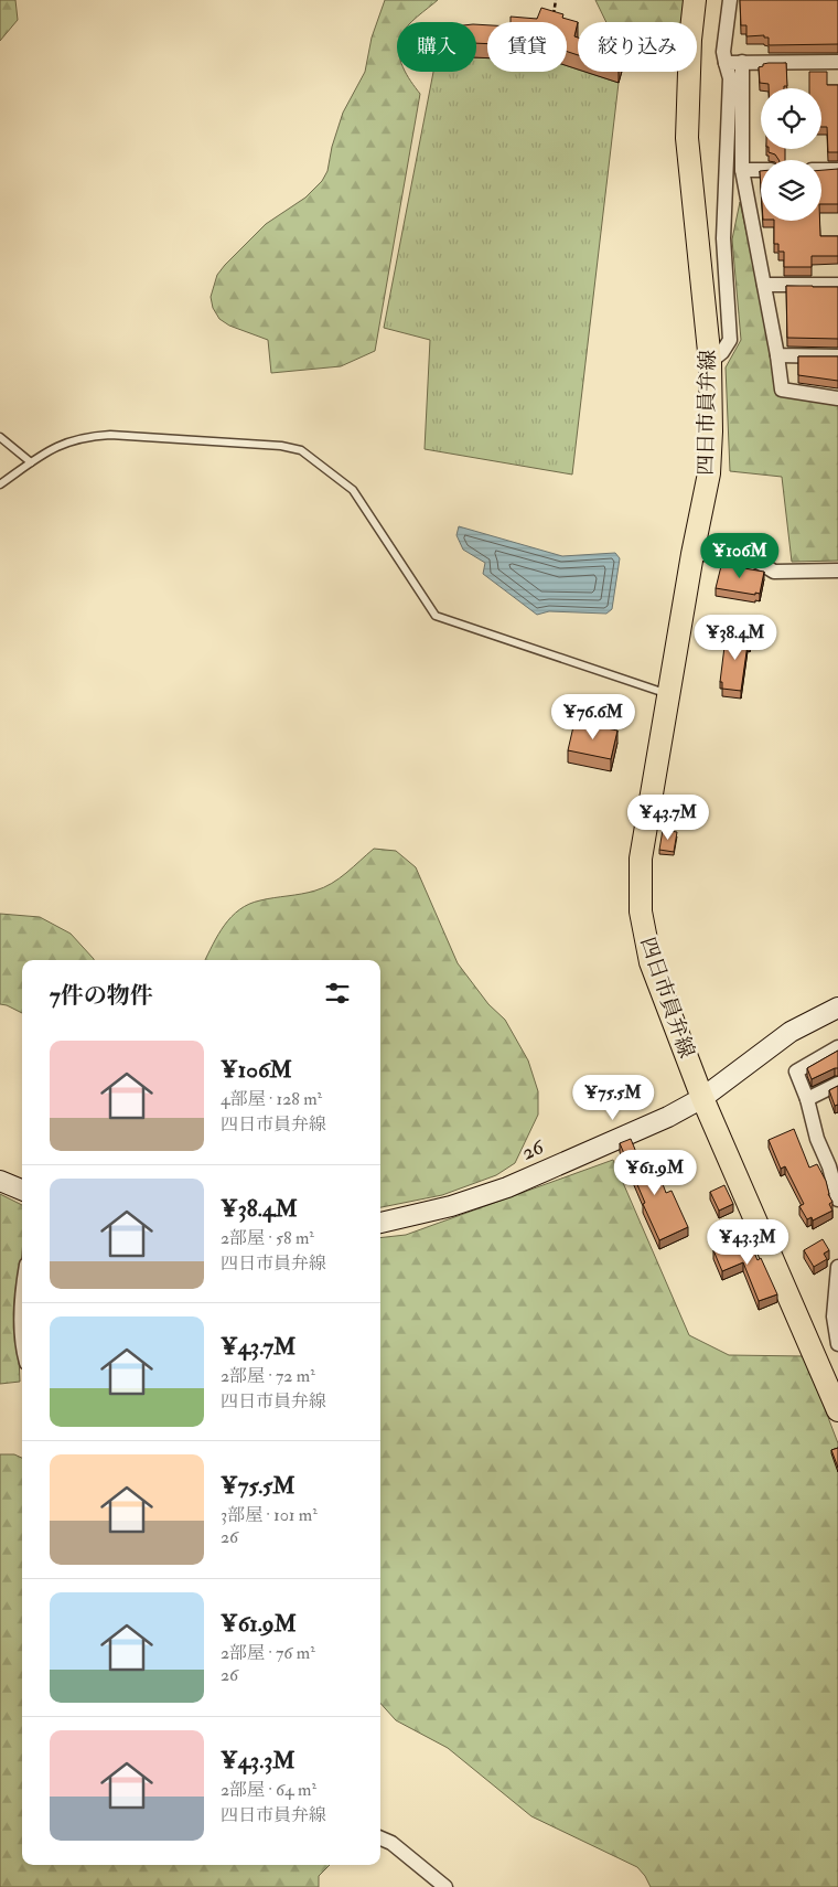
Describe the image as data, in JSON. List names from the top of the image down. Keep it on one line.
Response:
{"streets":{"main road":["四日市員弁線"],"street":["26"]},"crossings":[["四日市員弁線","26"]],"page":{"chip":["購入","賃貸","絞り込み"],"price":["¥106M","¥38.4M","¥76.6M","¥43.7M","¥75.5M","¥61.9M","¥43.3M"],"heading":"7件の物件","list":[{"name":"¥106M","note":"4部屋 · 128 m² · 四日市員弁線"},{"name":"¥38.4M","note":"2部屋 · 58 m² · 四日市員弁線"},{"name":"¥43.7M","note":"2部屋 · 72 m² · 四日市員弁線"},{"name":"¥75.5M","note":"3部屋 · 101 m² · 26"},{"name":"¥61.9M","note":"2部屋 · 76 m² · 26"},{"name":"¥43.3M","note":"2部屋 · 64 m² · 四日市員弁線"}]}}
